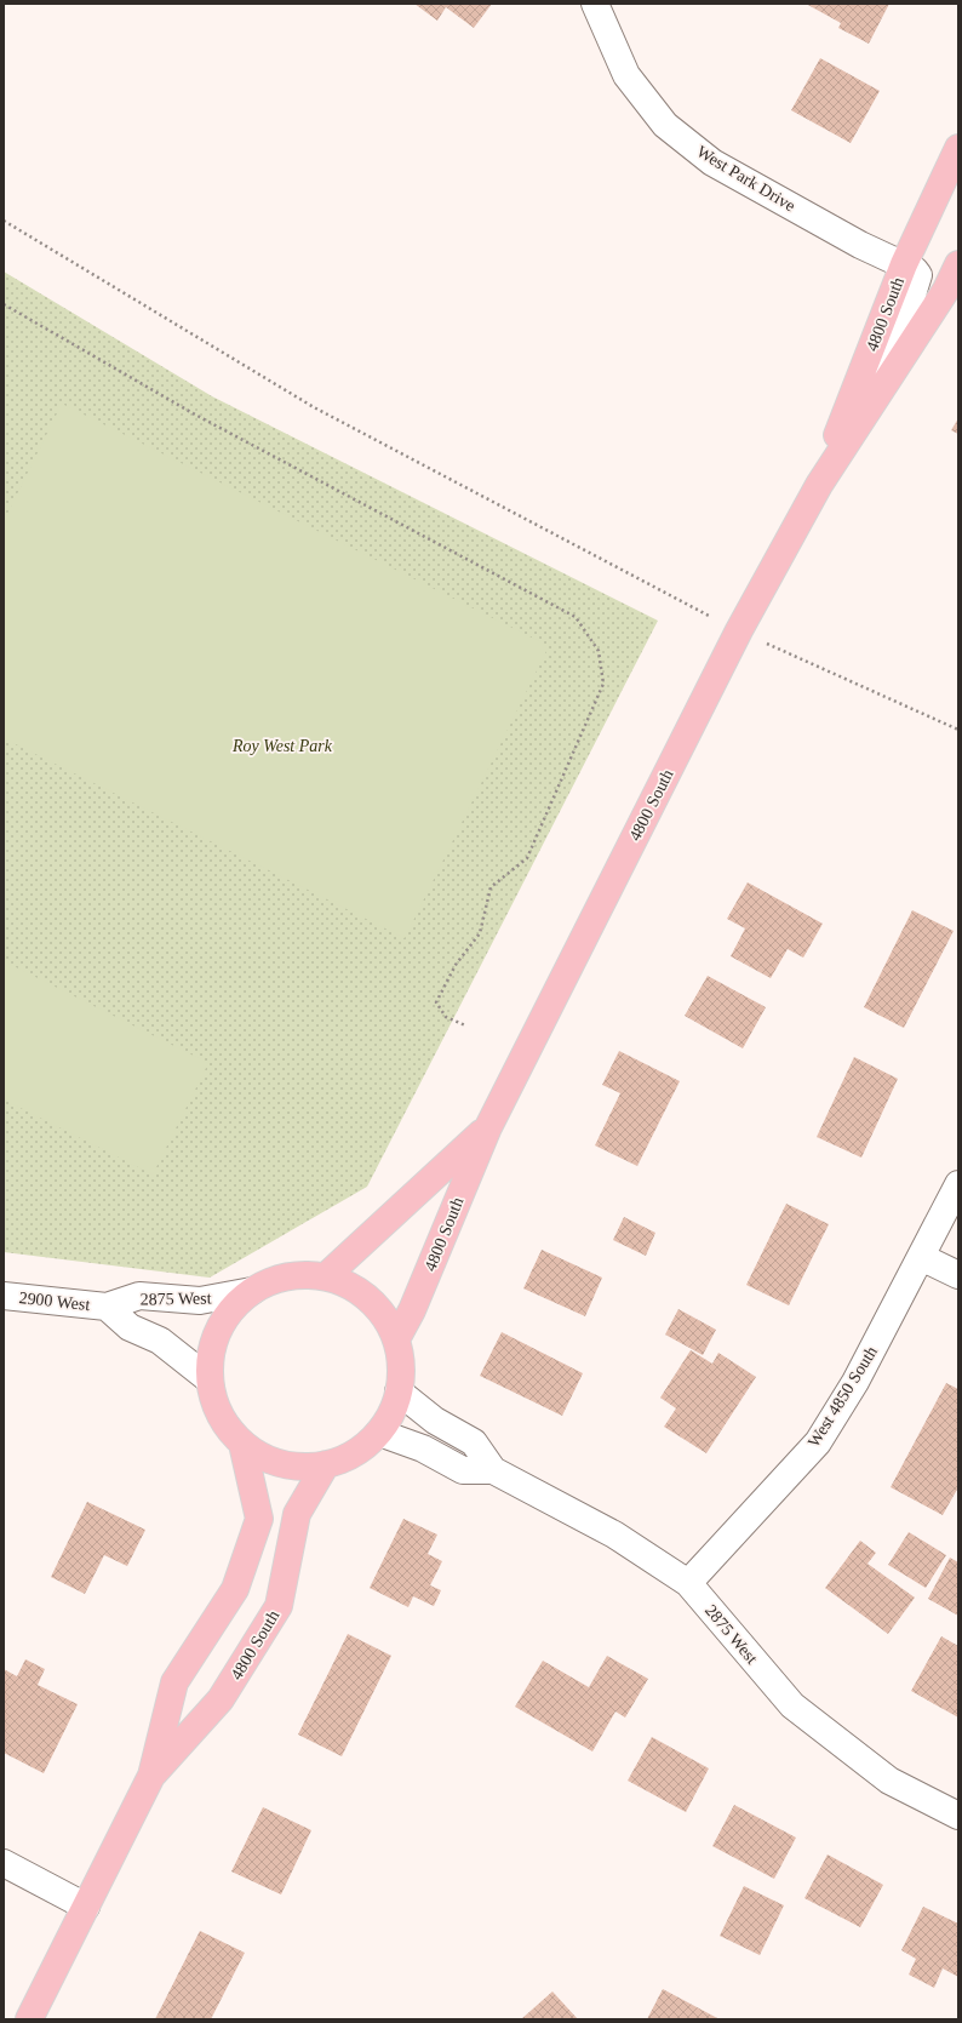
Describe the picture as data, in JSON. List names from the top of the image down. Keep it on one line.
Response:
{"streets":{"main road":["4800 South"],"street":["West Park Drive","2875 West","2900 West","West 4850 South"]},"crossings":[["West Park Drive","4800 South"],["2875 West","2900 West"],["2875 West","West 4850 South"]],"parks":["Roy West Park"]}
